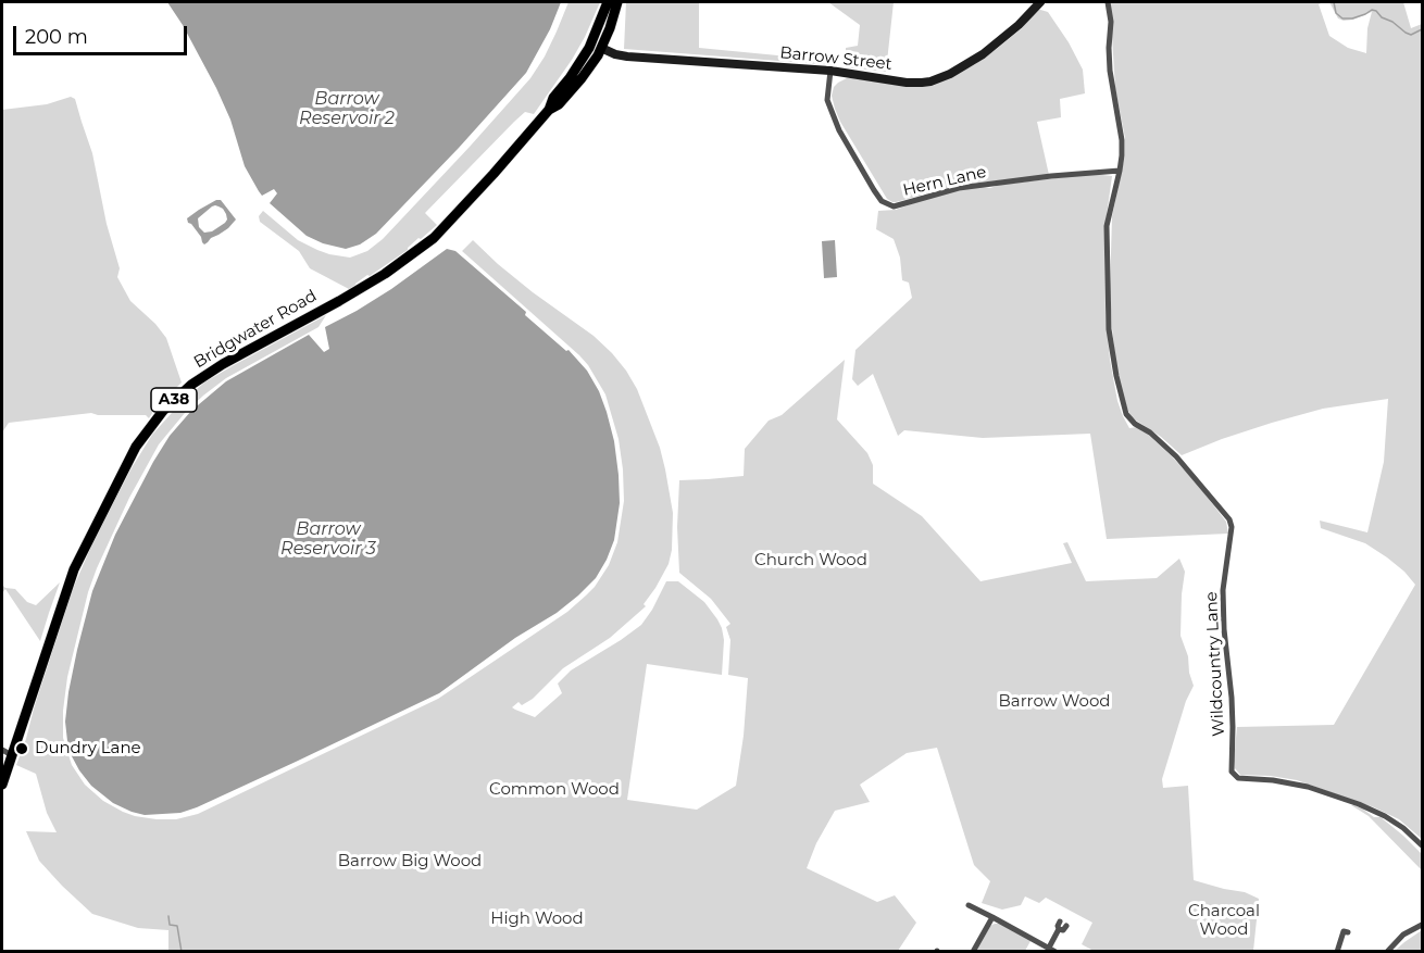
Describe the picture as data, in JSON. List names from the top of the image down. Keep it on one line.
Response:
{"streets":{"highway":["Bridgwater Road","A38"],"main road":["Barrow Street"],"street":["Hern Lane","Wildcountry Lane"]},"crossings":[["Barrow Street","Hern Lane"],["Barrow Street","Bridgwater Road"],["Hern Lane","Wildcountry Lane"]],"water":["Barrow Reservoir 2","Barrow Reservoir 3"],"parks":["Church Wood","Barrow Wood","Common Wood","Barrow Big Wood","Charcoal Wood","High Wood"],"places":["Dundry Lane"],"scale_bar":"200 m"}
